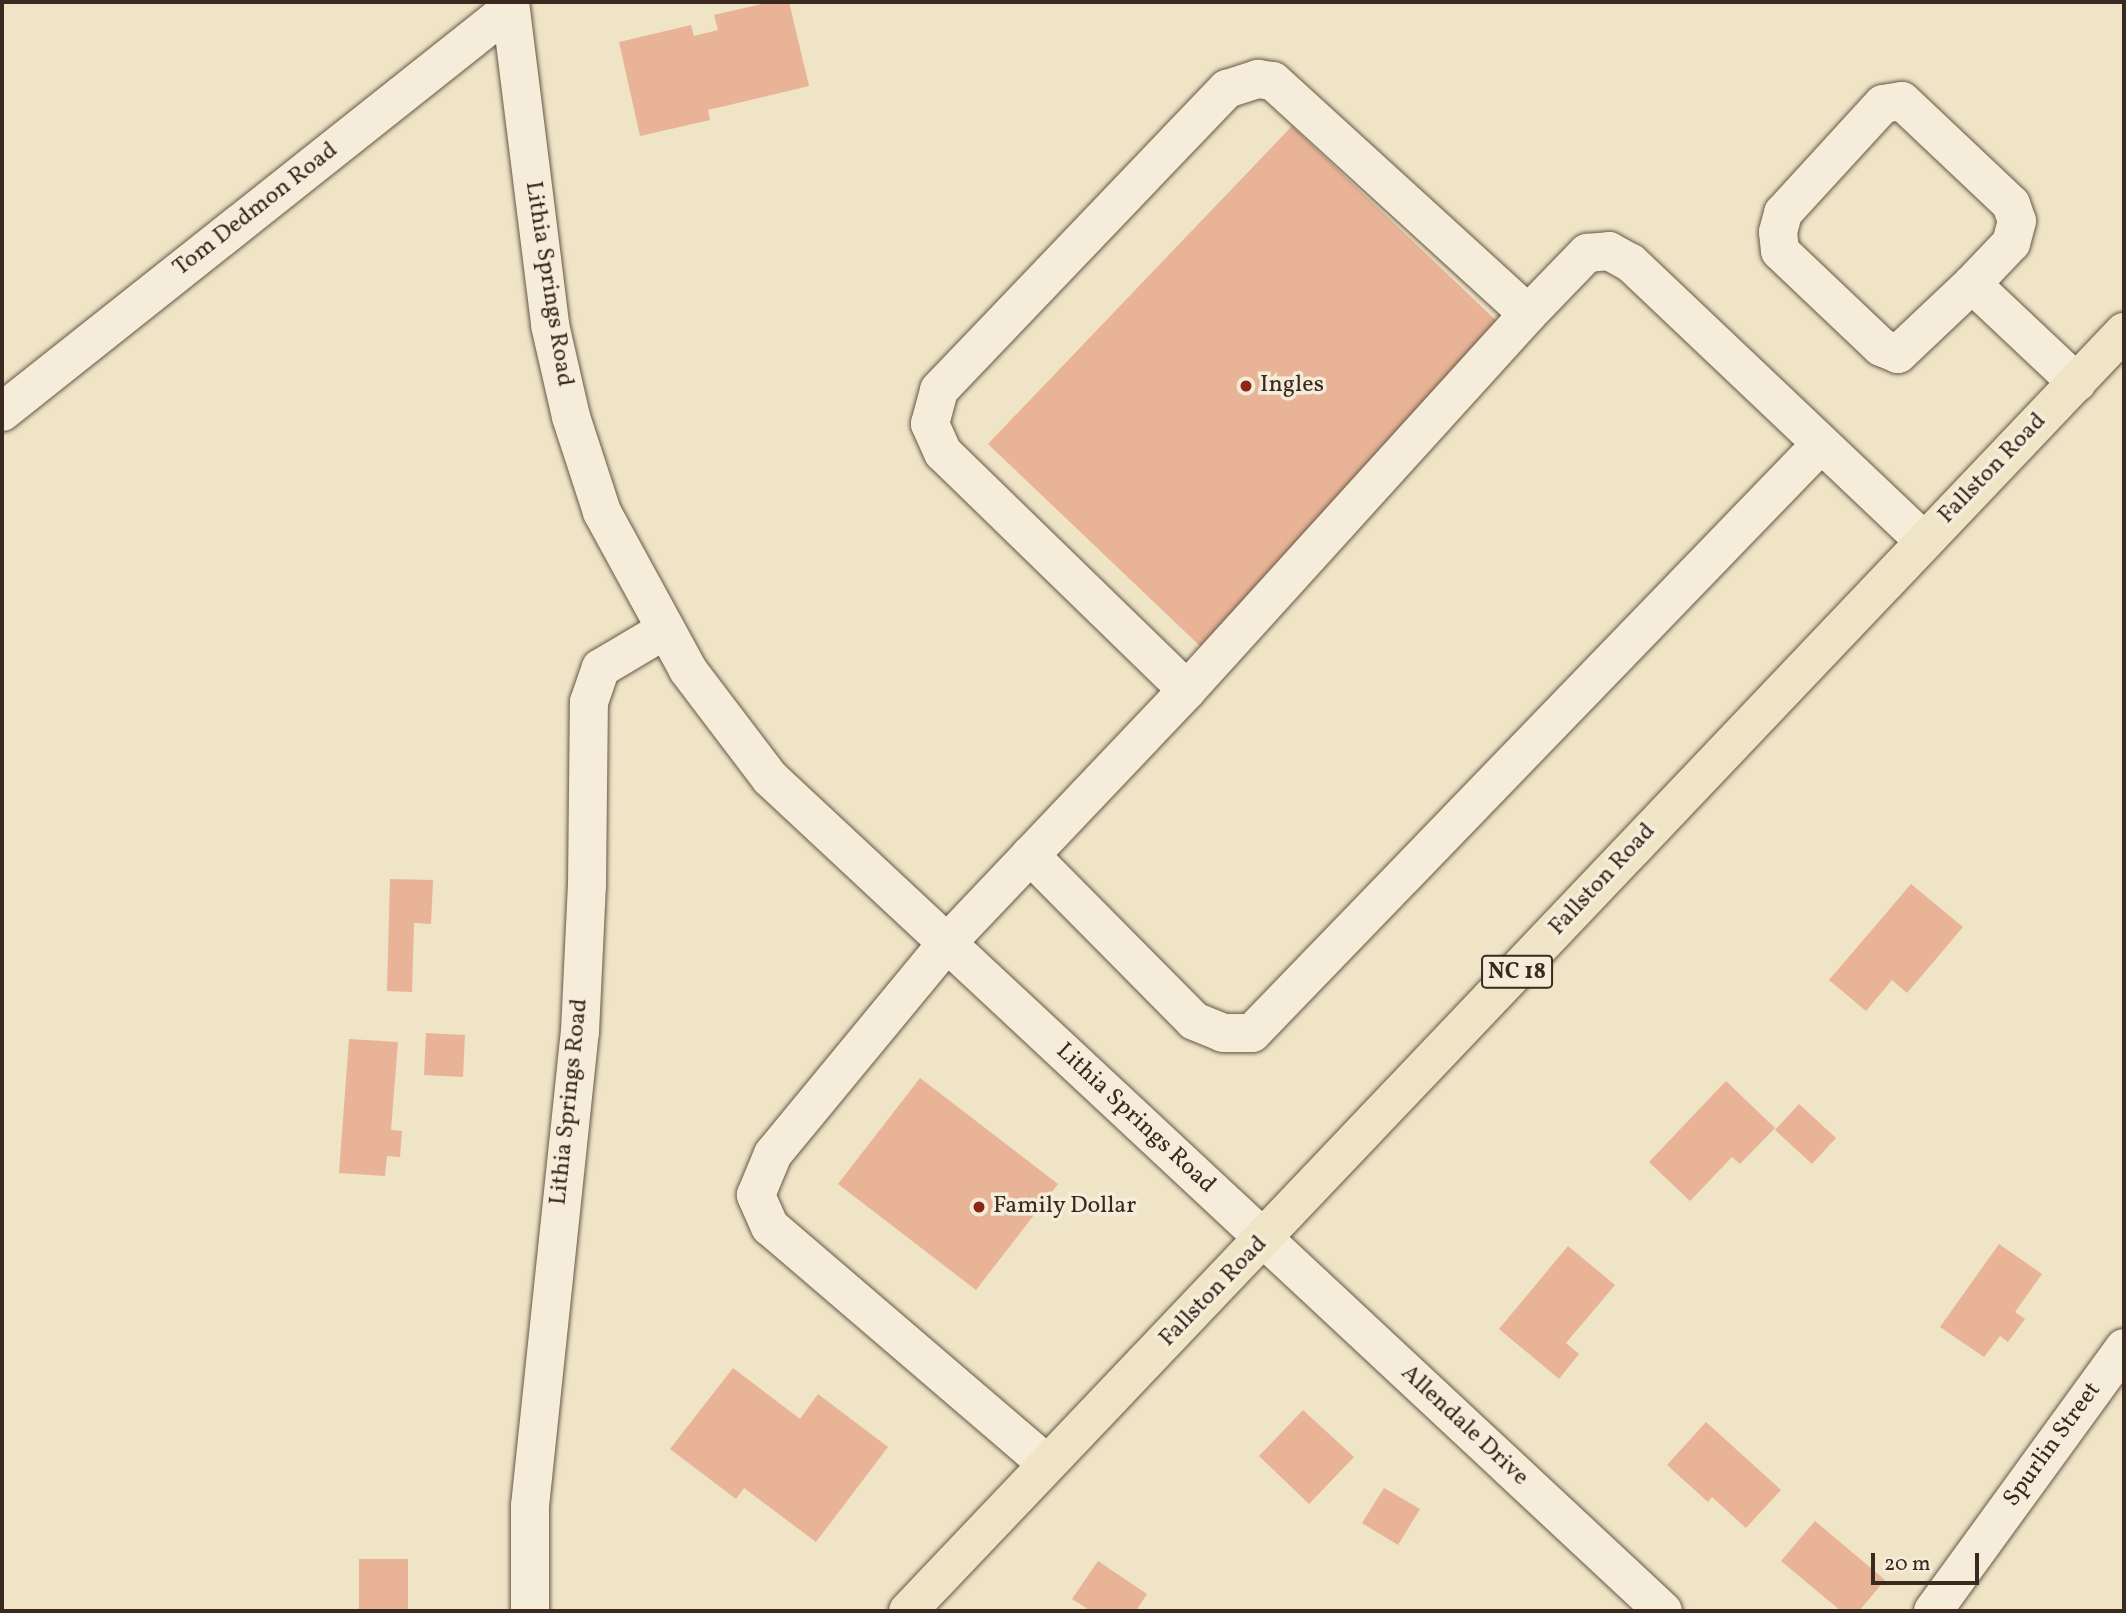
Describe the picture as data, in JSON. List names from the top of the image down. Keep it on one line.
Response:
{"streets":{"main road":["Fallston Road","NC 18"],"street":["Tom Dedmon Road","Lithia Springs Road","Allendale Drive","Spurlin Street"]},"crossings":[["Tom Dedmon Road","Lithia Springs Road"],["Lithia Springs Road","Fallston Road"],["Lithia Springs Road","Allendale Drive"],["Fallston Road","Allendale Drive"]],"places":["Ingles","Family Dollar"],"scale_bar":"20 m"}
